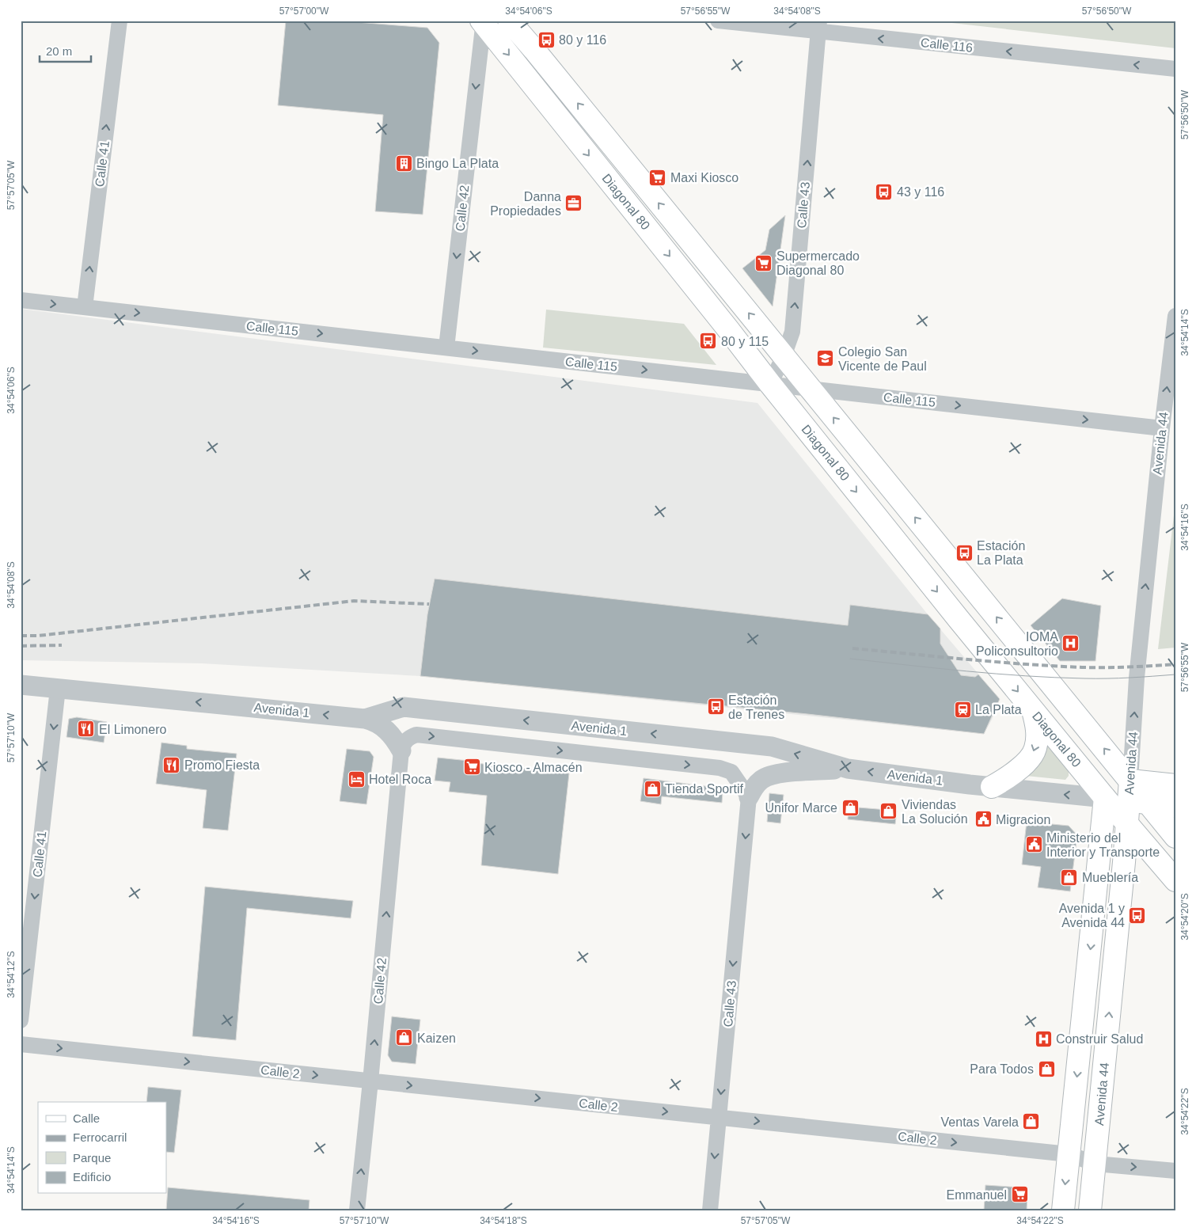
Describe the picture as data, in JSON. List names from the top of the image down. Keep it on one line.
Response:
{"streets":{"main road":["Diagonal 80","Avenida 44","Avenida 1"],"street":["Calle 116","Calle 41","Calle 43","Calle 42","Calle 115","Calle 2"]},"crossings":[["Calle 116","Calle 43"],["Calle 41","Calle 115"],["Calle 41","Avenida 1"],["Diagonal 80","Calle 43"],["Diagonal 80","Calle 42"],["Diagonal 80","Calle 115"],["Diagonal 80","Avenida 44"],["Diagonal 80","Avenida 1"],["Calle 43","Calle 115"],["Calle 43","Avenida 1"],["Calle 43","Calle 2"],["Calle 42","Calle 115"],["Calle 42","Avenida 1"],["Calle 42","Calle 2"],["Calle 115","Avenida 44"],["Avenida 44","Avenida 1"],["Avenida 44","Calle 2"]],"one_way":["Calle 116","Calle 115","Calle 2"],"places":{"bus stop":["80 y 116","43 y 116","80 y 115","Estación La Plata","Estación de Trenes","Avenida 1 y Avenida 44"],"building":["Bingo La Plata"],"supermarket":["Maxi Kiosco","Supermercado Diagonal 80","Kiosco - Almacén","Emmanuel"],"office":["Danna Propiedades"],"school or university":["Colegio San Vicente de Paul"],"hospital":["IOMA Policonsultorio","Construir Salud"],"station":["La Plata"],"restaurant":["El Limonero","Promo Fiesta"],"hotel":["Hotel Roca"],"shop":["Tienda Sportif","Unifor Marce","Viviendas La Solución","Mueblería","Kaizen","Para Todos","Ventas Varela"],"public building":["Migracion","Ministerio del Interior y Transporte"]},"legend":["Calle","Ferrocarril","Parque","Edificio"],"scale_bar":"20 m","coordinates":["57°57'00\"W","34°54'06\"S","57°56'55\"W","34°54'08\"S","57°56'50\"W","57°57'05\"W","34°54'14\"S","34°54'16\"S","57°57'10\"W","34°54'20\"S","34°54'12\"S","34°54'22\"S","34°54'18\"S"]}
